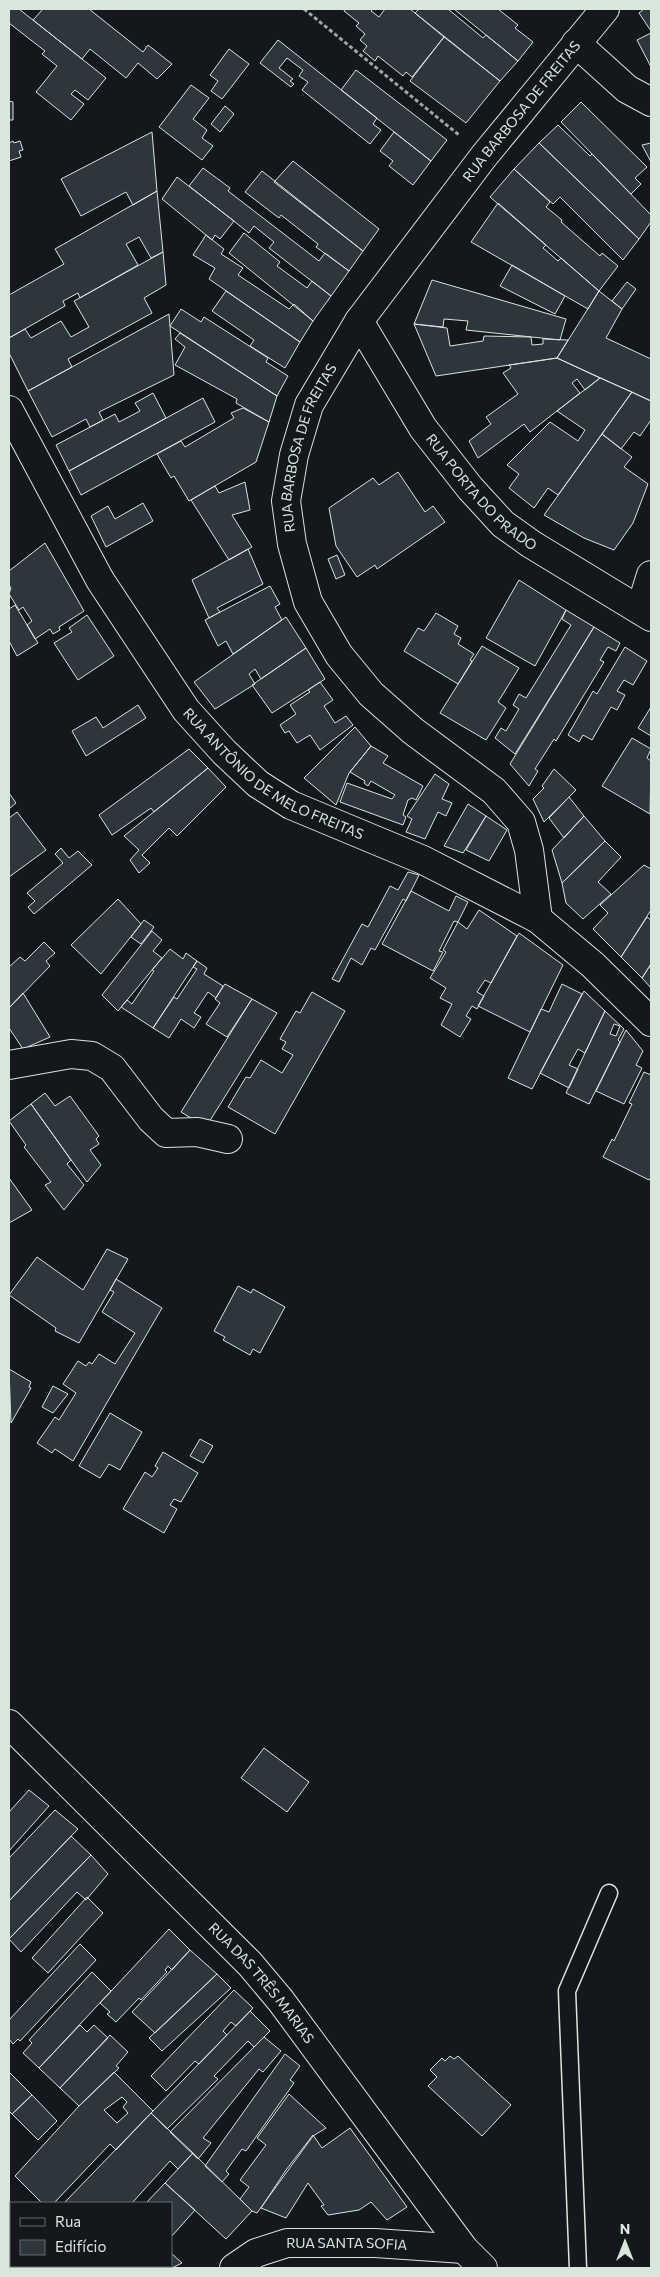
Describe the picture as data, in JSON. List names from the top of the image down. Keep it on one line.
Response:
{"streets":{"street":["RUA BARBOSA DE FREITAS","RUA PORTA DO PRADO","RUA ANTÔNIO DE MELO FREITAS","RUA DAS TRÊS MARIAS","RUA SANTA SOFIA"]},"crossings":[["RUA BARBOSA DE FREITAS","RUA PORTA DO PRADO"],["RUA BARBOSA DE FREITAS","RUA ANTÔNIO DE MELO FREITAS"],["RUA DAS TRÊS MARIAS","RUA SANTA SOFIA"]],"legend":["Rua","Edifício"],"north":"top"}
